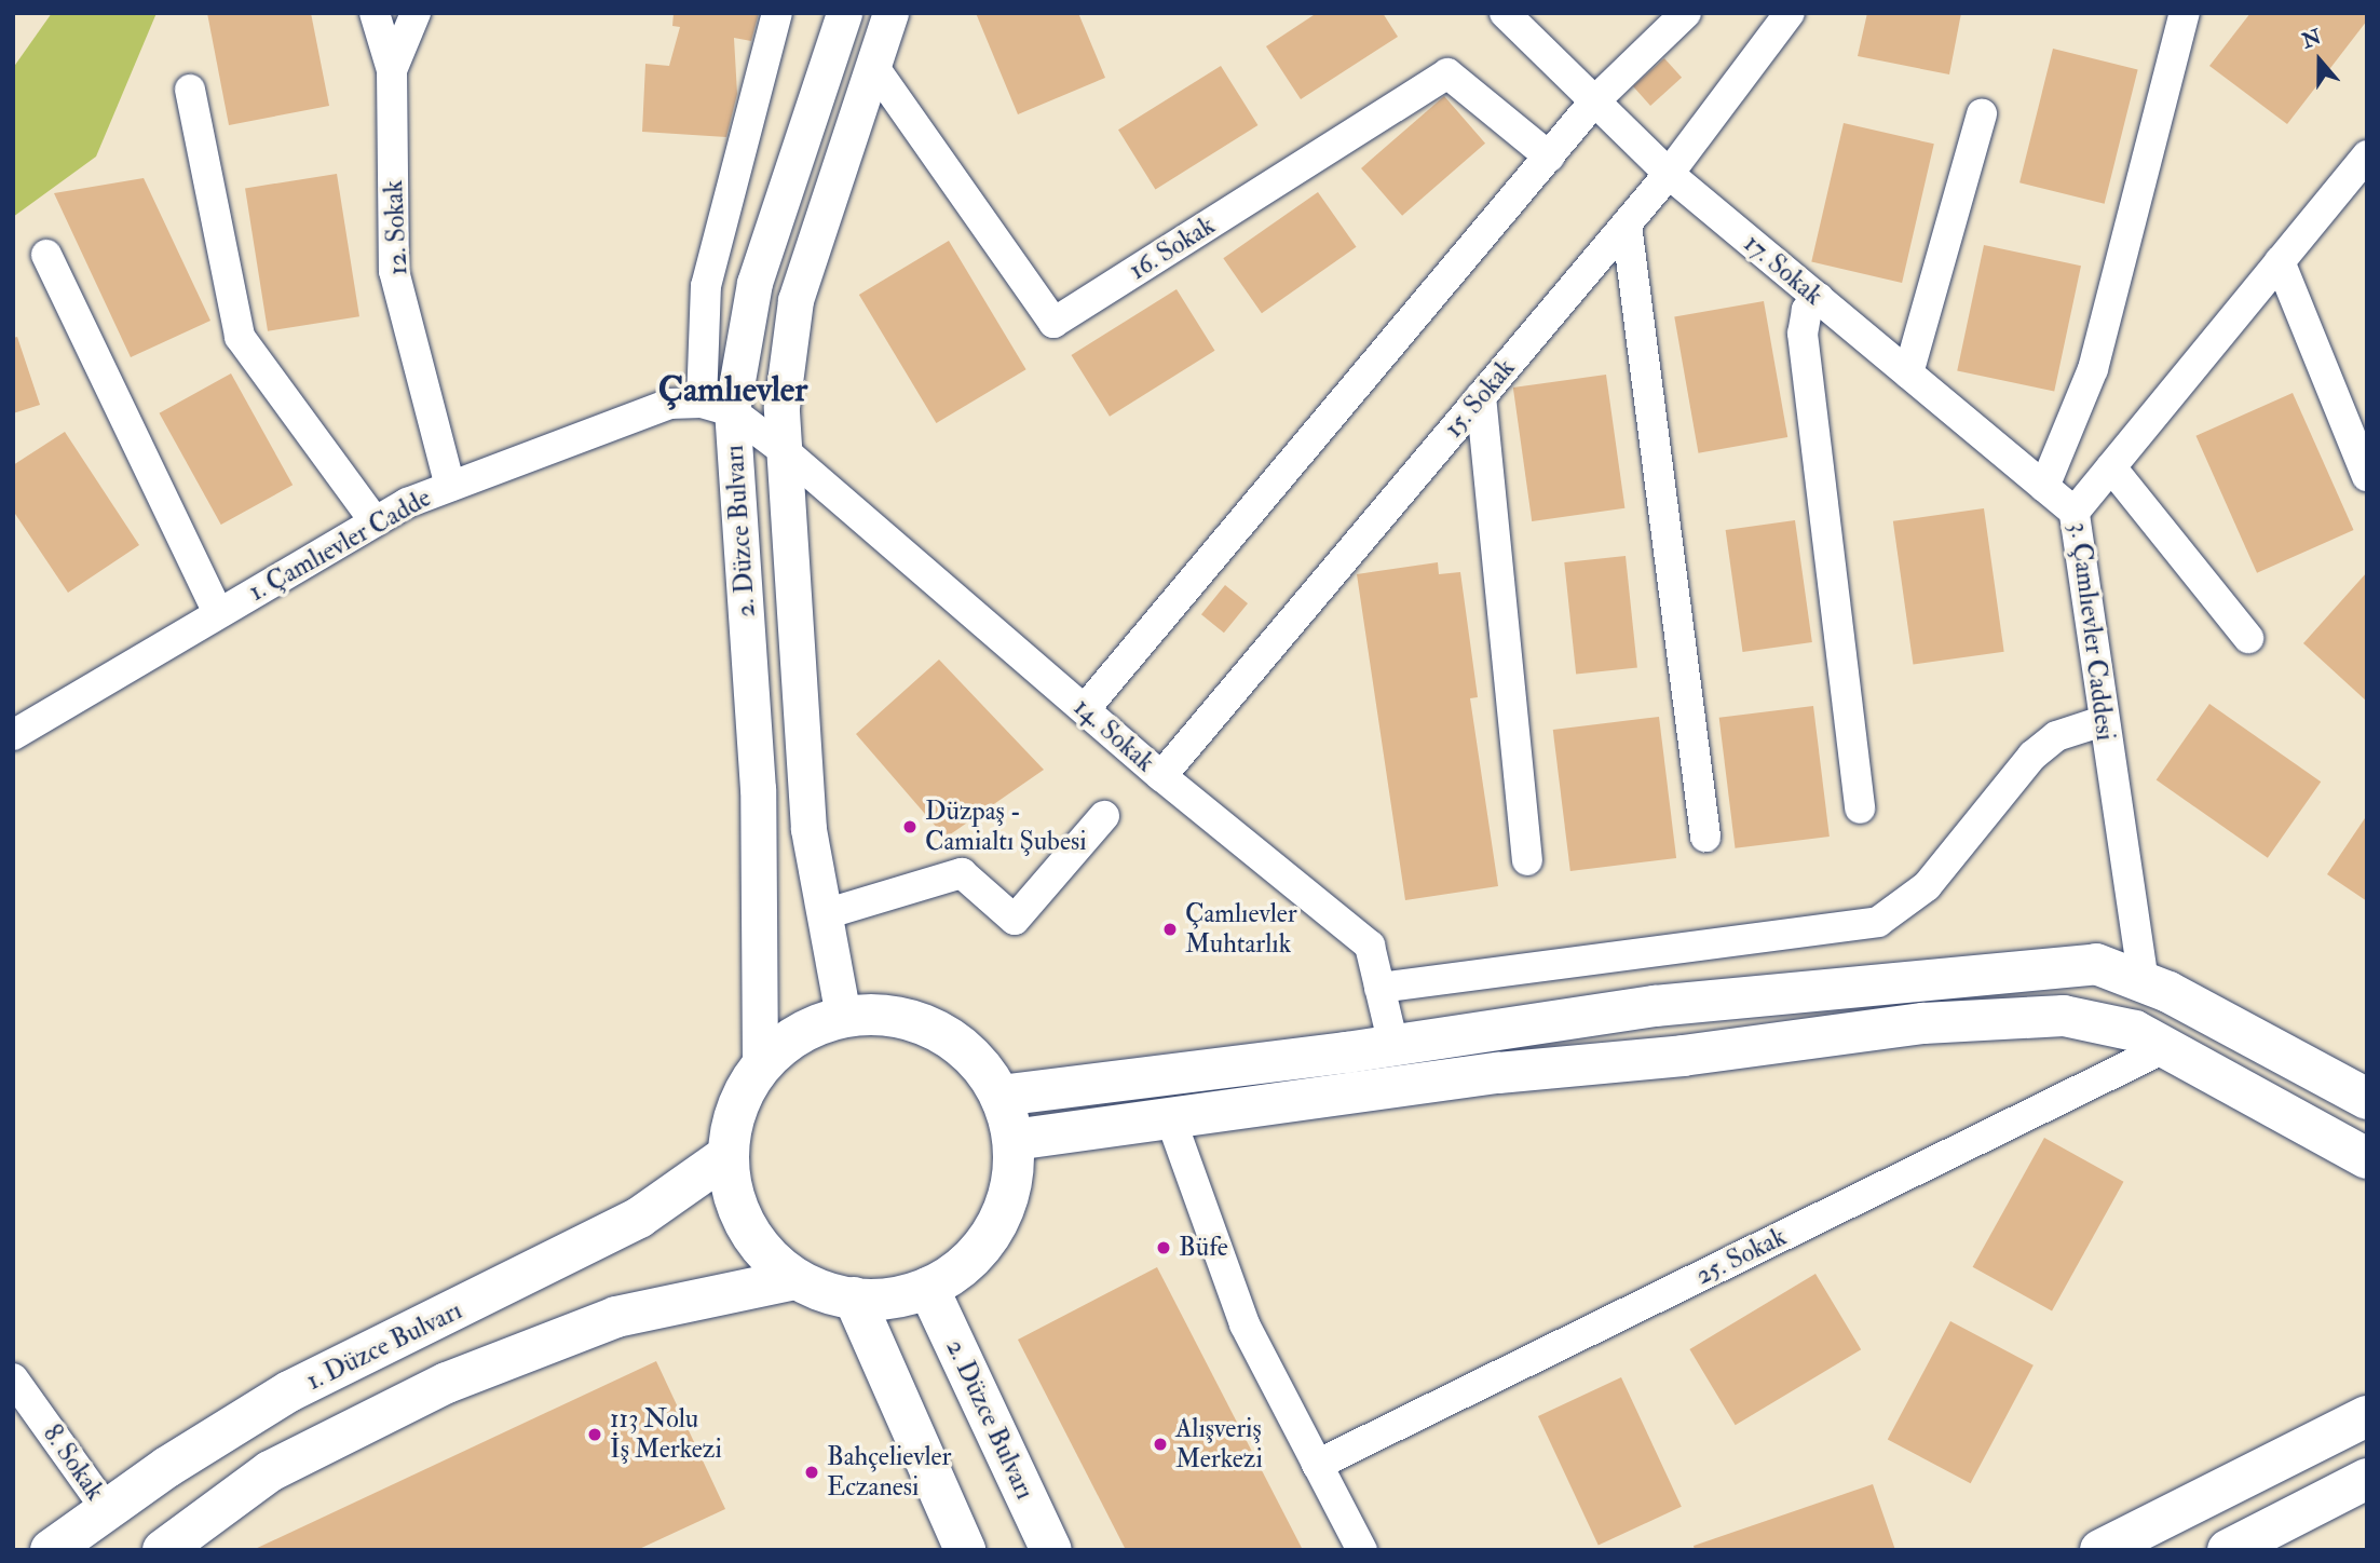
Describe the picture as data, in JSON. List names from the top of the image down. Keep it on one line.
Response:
{"streets":{"main road":["2. Düzce Bulvarı","1. Düzce Bulvarı"],"street":["12. Sokak","16. Sokak","17. Sokak","15. Sokak","1. Çamlıevler Cadde","3. Çamlıevler Caddesi","14. Sokak","25. Sokak","8. Sokak"]},"crossings":[["12. Sokak","1. Çamlıevler Cadde"],["16. Sokak","2. Düzce Bulvarı"],["17. Sokak","15. Sokak"],["17. Sokak","3. Çamlıevler Caddesi"],["15. Sokak","14. Sokak"],["2. Düzce Bulvarı","1. Çamlıevler Cadde"],["2. Düzce Bulvarı","14. Sokak"],["1. Çamlıevler Cadde","14. Sokak"],["1. Düzce Bulvarı","8. Sokak"]],"districts":["Çamlıevler"],"places":["Düzpaş - Camialtı Şubesi","Çamlıevler Muhtarlık","Büfe","113 Nolu İş Merkezi","Alışveriş Merkezi","Bahçelievler Eczanesi"],"north":"top"}
